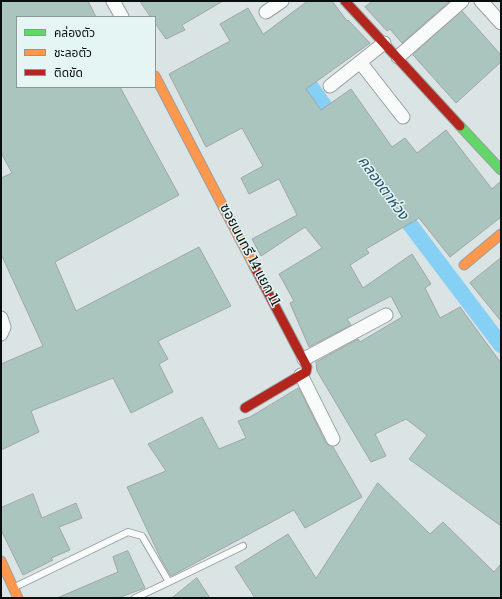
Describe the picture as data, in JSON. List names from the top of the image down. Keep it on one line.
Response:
{"streets":{"street":["ซอยนนทรี 14 แยก 11"]},"water":["คลองตาห่วง"],"legend":["คล่องตัว","ชะลอตัว","ติดขัด"]}
